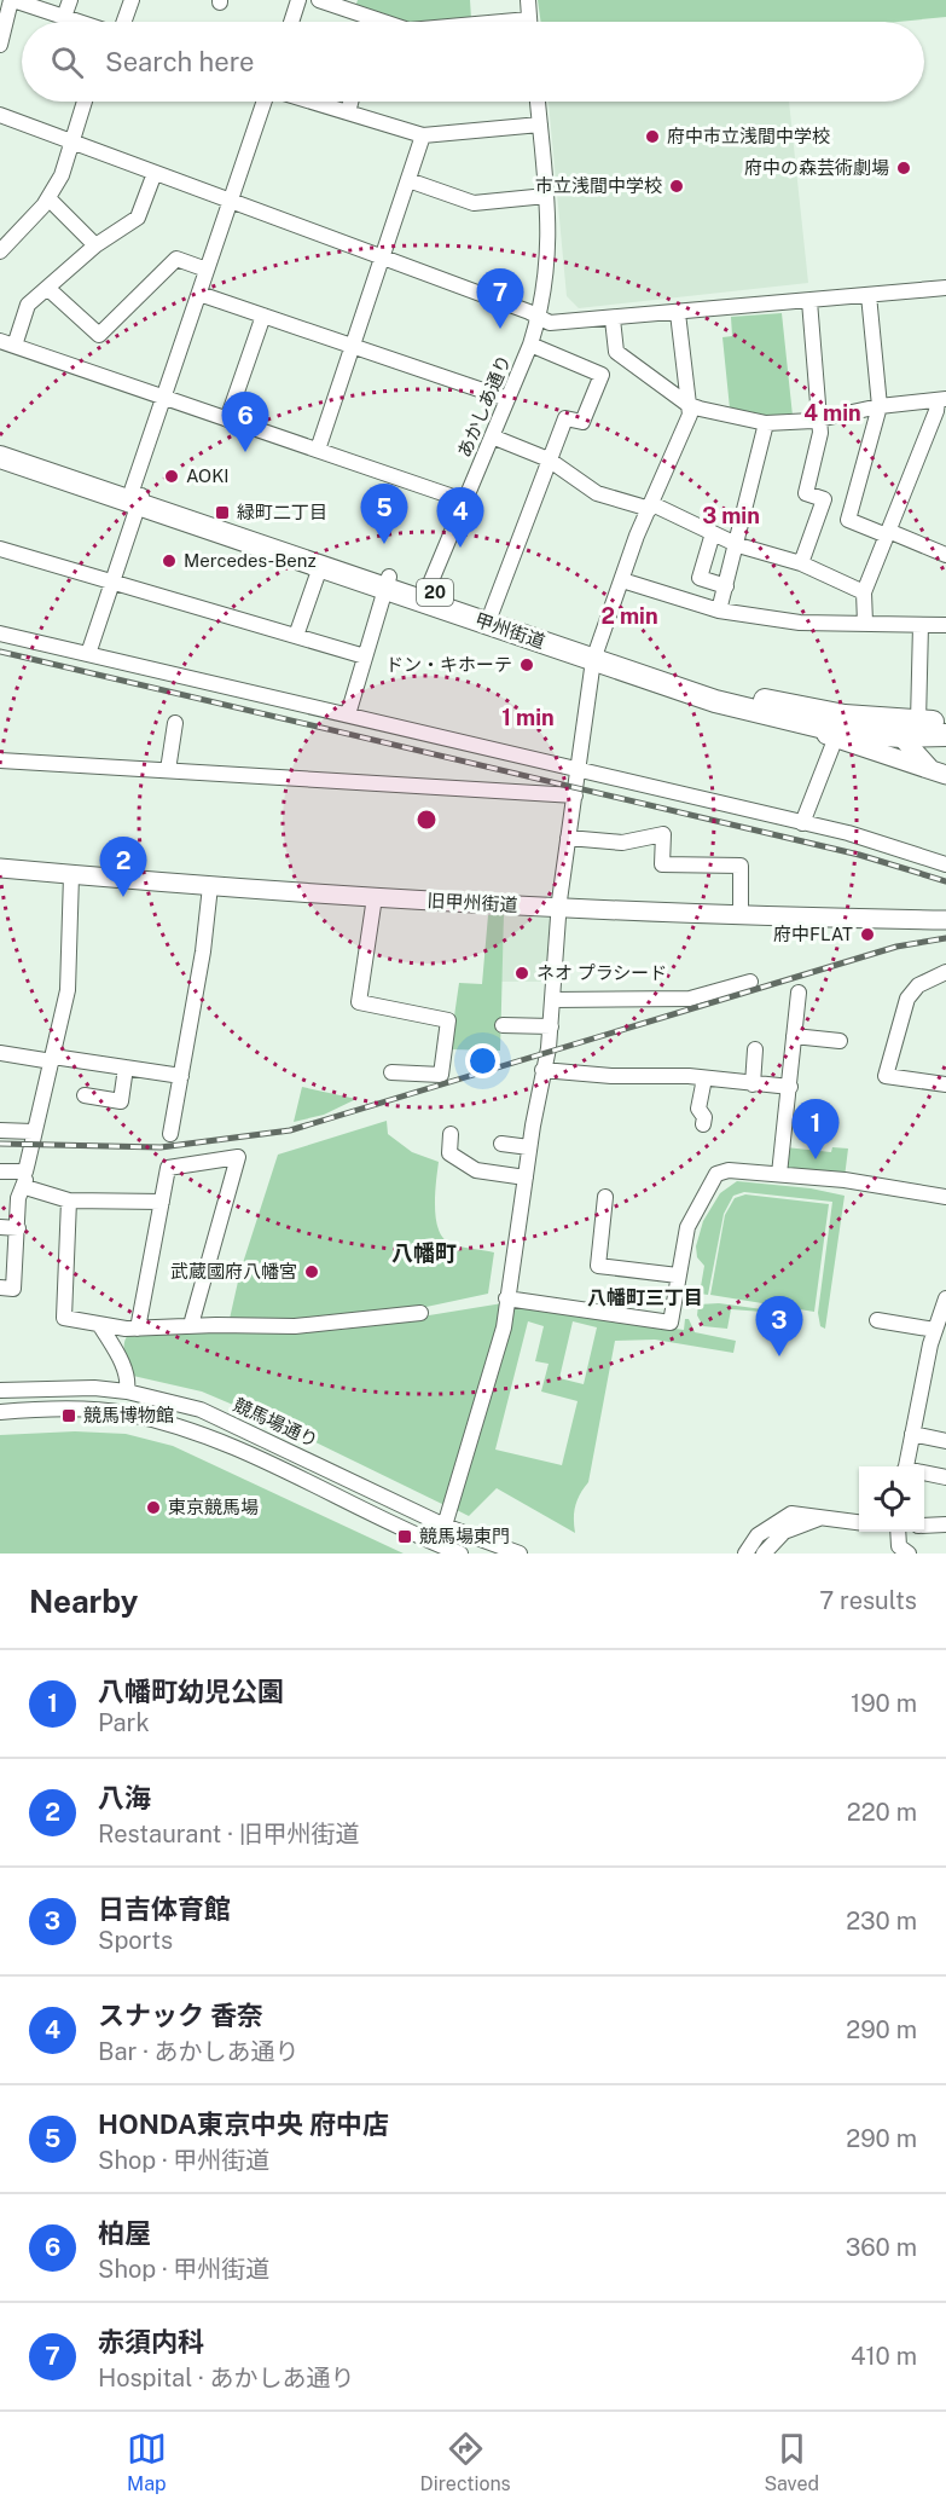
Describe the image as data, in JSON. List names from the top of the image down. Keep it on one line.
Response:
{"streets":{"highway":["20","甲州街道"],"main road":["旧甲州街道"],"street":["あかしあ通り","競馬場通り"]},"crossings":[["あかしあ通り","甲州街道"]],"districts":["八幡町","八幡町三丁目"],"places":{"other":["府中市立浅間中学校","府中の森芸術劇場","市立浅間中学校","AOKI","Mercedes-Benz","ドン・キホーテ","府中FLAT","ネオ プラシード","武蔵國府八幡宮","東京競馬場"],"transit":["緑町二丁目","競馬博物館","競馬場東門"]},"page":{"search":"Search here","pins":["7","6","5","4","2","1","3"],"heading":["Nearby","7 results"],"list":[{"mark":"1","name":"八幡町幼児公園","note":"Park","value":"190 m"},{"mark":"2","name":"八海","note":"Restaurant · 旧甲州街道","value":"220 m"},{"mark":"3","name":"日吉体育館","note":"Sports","value":"230 m"},{"mark":"4","name":"スナック 香奈","note":"Bar · あかしあ通り","value":"290 m"},{"mark":"5","name":"HONDA東京中央 府中店","note":"Shop · 甲州街道","value":"290 m"},{"mark":"6","name":"柏屋","note":"Shop · 甲州街道","value":"360 m"},{"mark":"7","name":"赤須内科","note":"Hospital · あかしあ通り","value":"410 m"}],"nav":["Map","Directions","Saved"]},"rings":["4 min","3 min","2 min","1 min"]}
